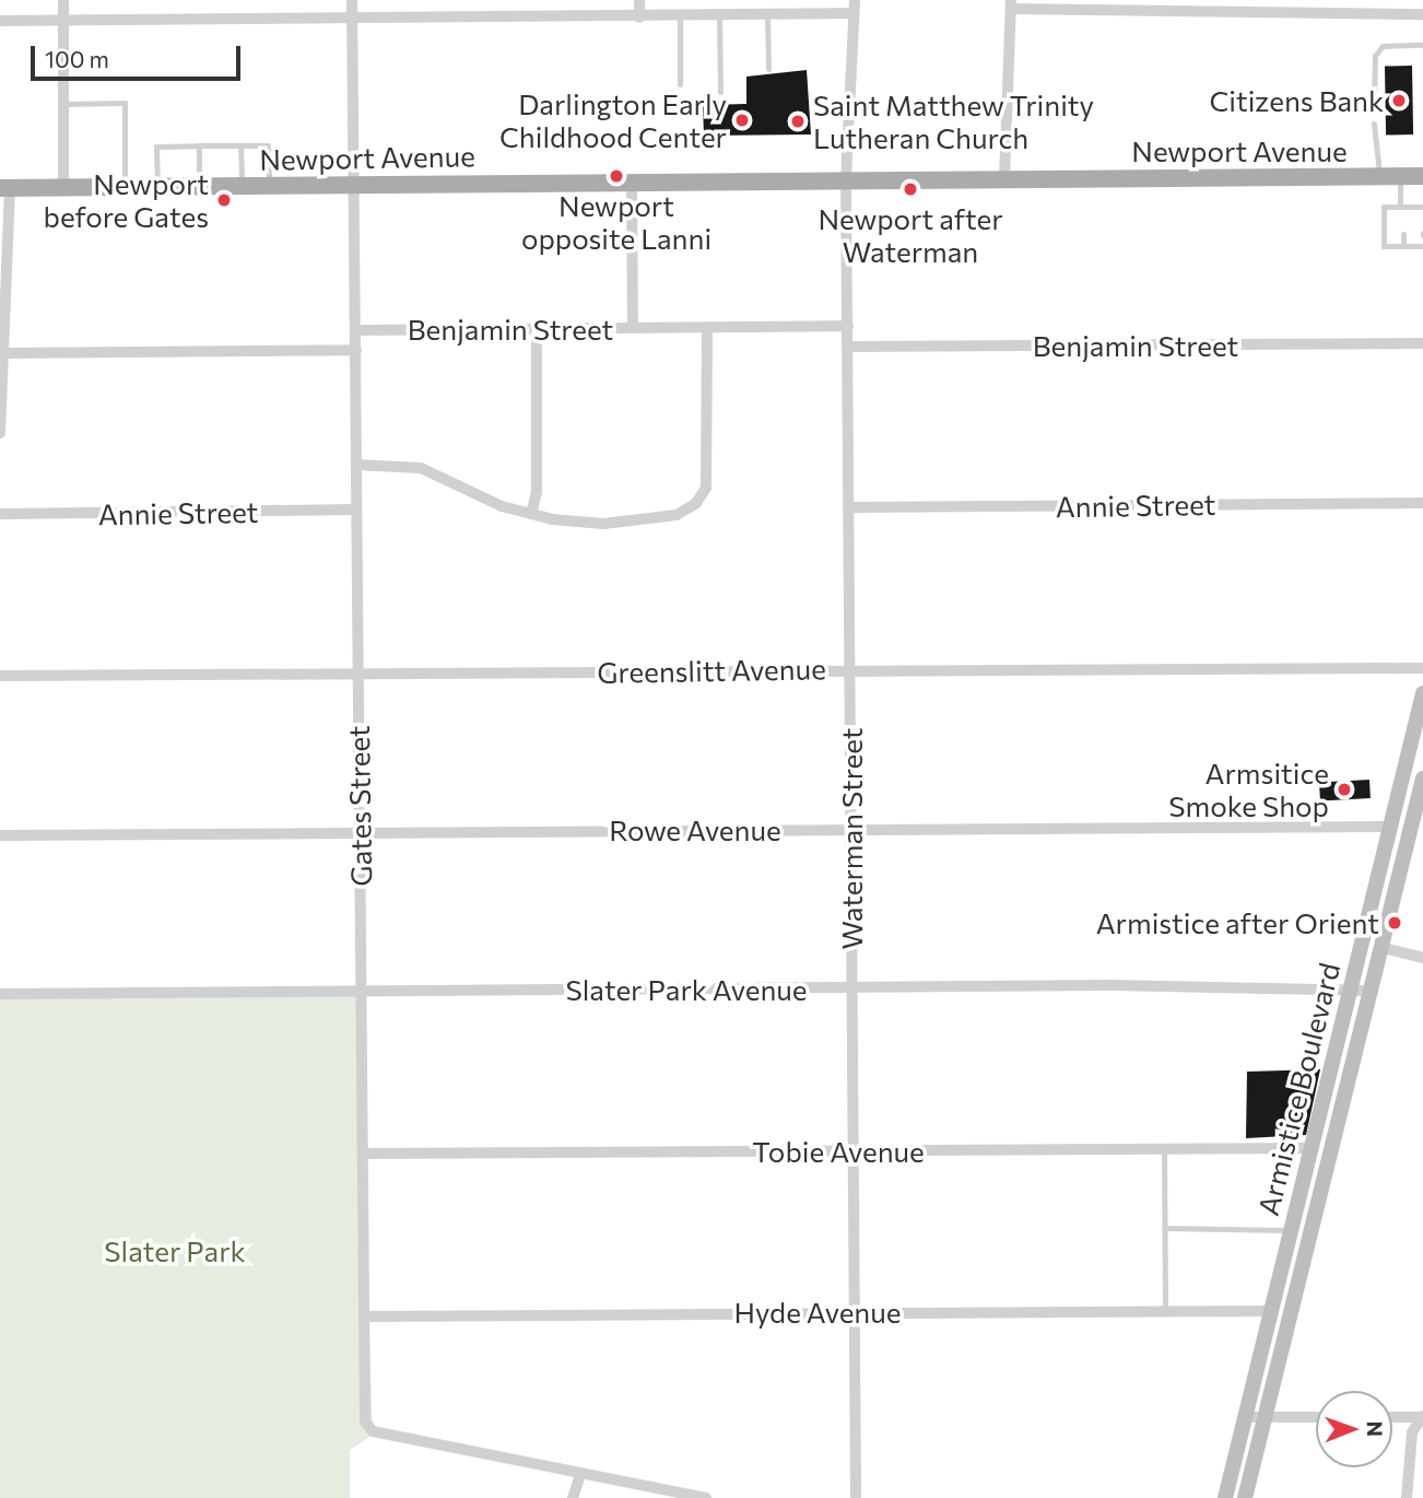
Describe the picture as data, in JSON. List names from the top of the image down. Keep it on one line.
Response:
{"streets":{"main road":["Newport Avenue","Armistice Boulevard"],"street":["Benjamin Street","Annie Street","Greenslitt Avenue","Gates Street","Rowe Avenue","Waterman Street","Slater Park Avenue","Tobie Avenue","Hyde Avenue"]},"crossings":[["Newport Avenue","Gates Street"],["Newport Avenue","Waterman Street"],["Benjamin Street","Gates Street"],["Benjamin Street","Waterman Street"],["Annie Street","Gates Street"],["Annie Street","Waterman Street"],["Greenslitt Avenue","Gates Street"],["Greenslitt Avenue","Waterman Street"],["Gates Street","Rowe Avenue"],["Gates Street","Slater Park Avenue"],["Gates Street","Tobie Avenue"],["Gates Street","Hyde Avenue"],["Rowe Avenue","Waterman Street"],["Rowe Avenue","Armistice Boulevard"],["Waterman Street","Slater Park Avenue"],["Waterman Street","Tobie Avenue"],["Waterman Street","Hyde Avenue"],["Slater Park Avenue","Armistice Boulevard"],["Armistice Boulevard","Tobie Avenue"],["Armistice Boulevard","Hyde Avenue"]],"parks":["Slater Park"],"places":["Citizens Bank","Darlington Early Childhood Center","Saint Matthew Trinity Lutheran Church","Newport opposite Lanni","Newport after Waterman","Newport before Gates","Armsitice Smoke Shop","Armistice after Orient"],"scale_bar":"100 m","north":"right"}
